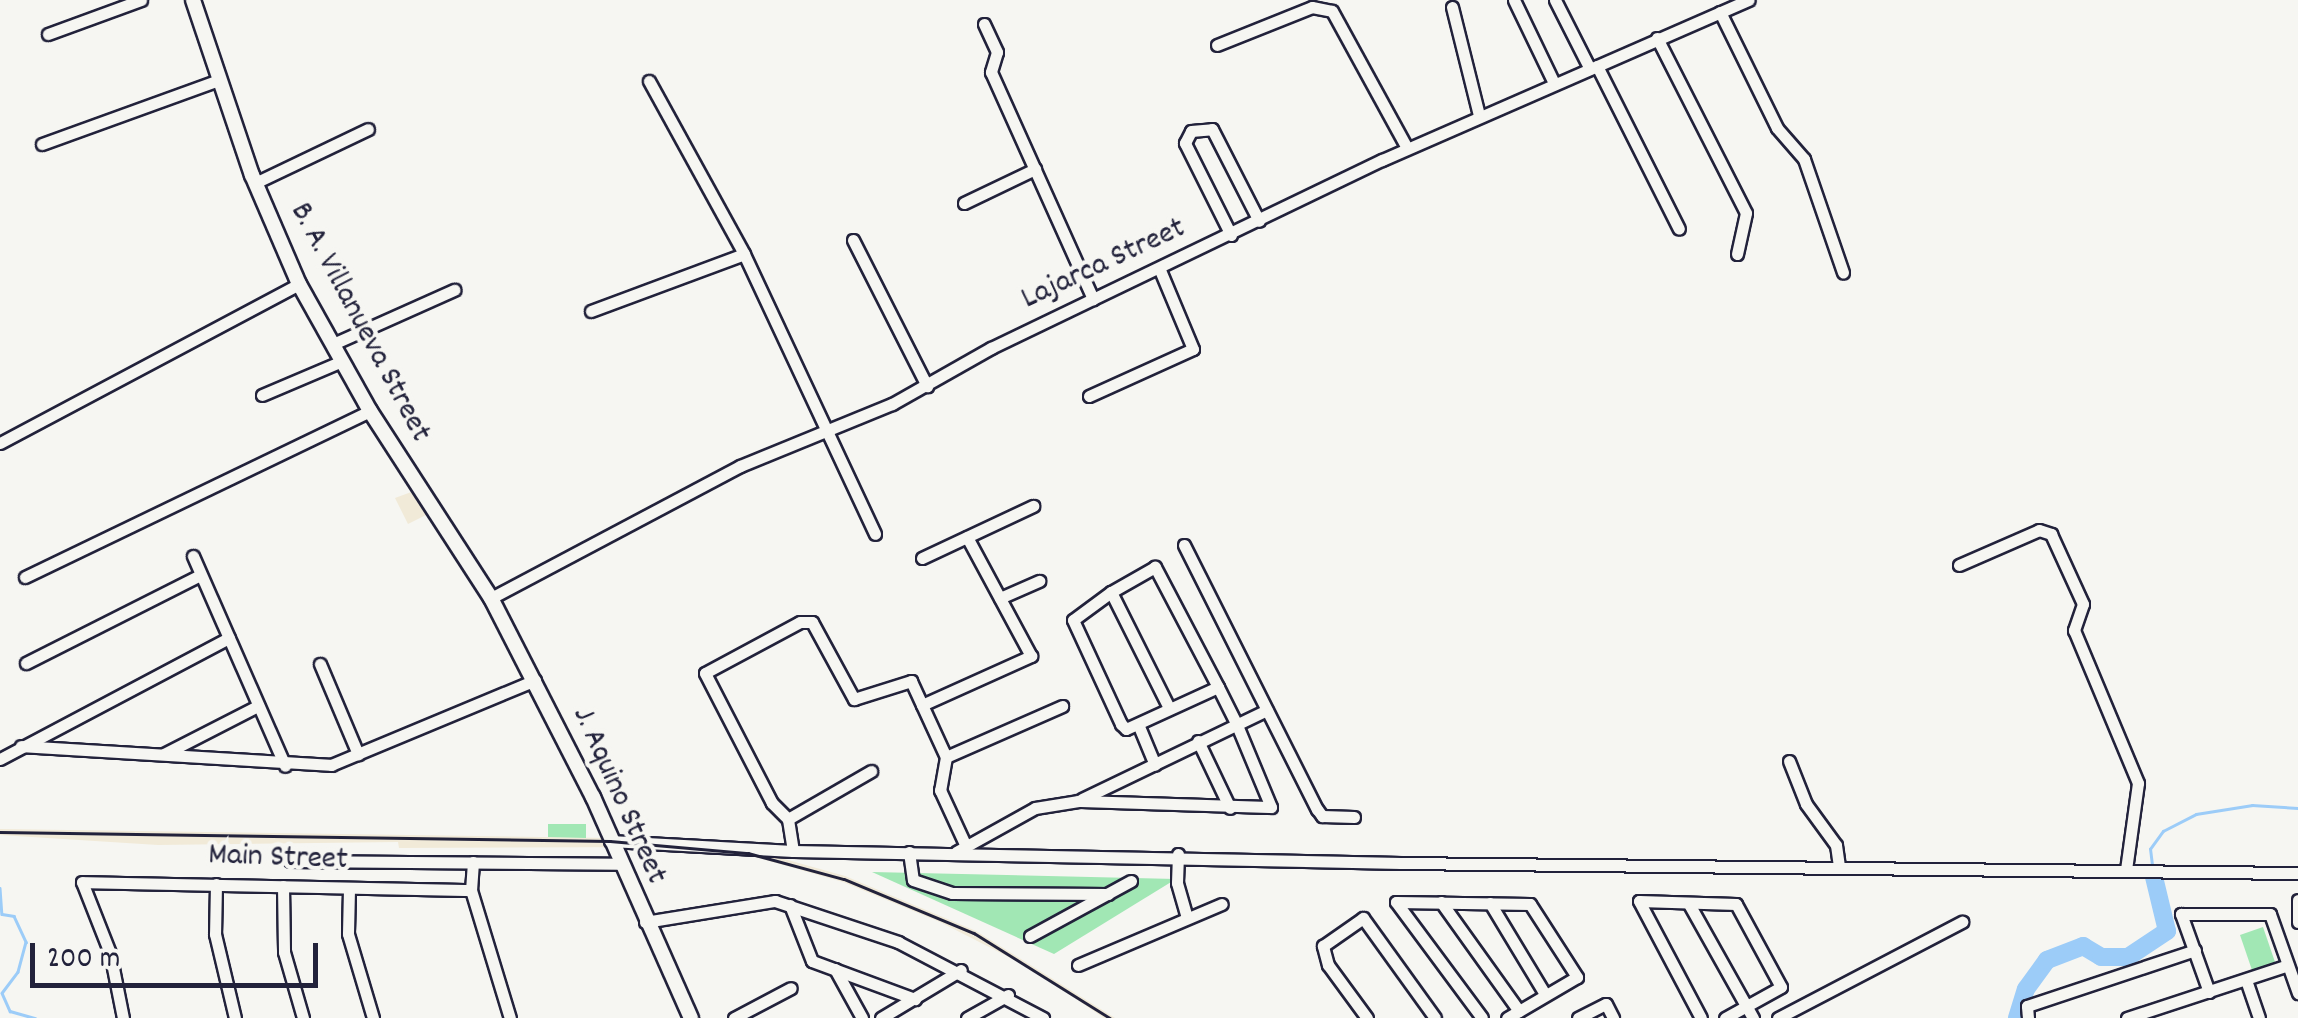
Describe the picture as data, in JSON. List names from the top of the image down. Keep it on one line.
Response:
{"streets":{"street":["Lajarca Street","B. A. Villanueva Street","J. Aquino Street","Main Street"]},"crossings":[["Lajarca Street","B. A. Villanueva Street"],["Lajarca Street","J. Aquino Street"],["B. A. Villanueva Street","J. Aquino Street"]],"scale_bar":"200 m"}
